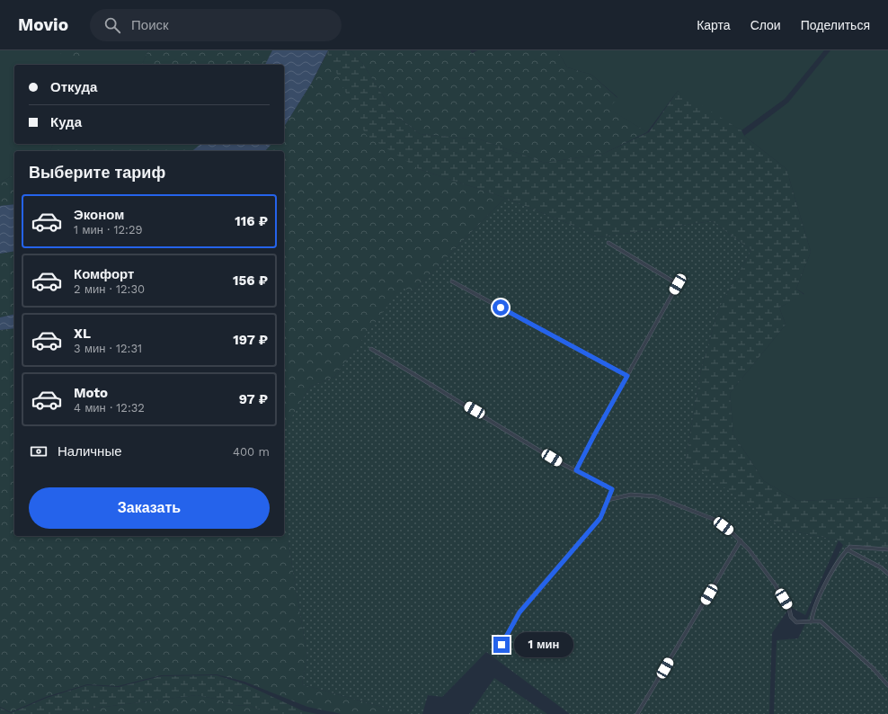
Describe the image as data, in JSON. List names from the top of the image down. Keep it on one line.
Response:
{"page":{"header":"Movio","search":"Поиск","nav":["Карта","Слои","Поделиться"],"banner":["Откуда","Куда"],"heading":"Выберите тариф","list":[{"name":"Эконом","note":"1 мин · 12:29","value":"116 ₽"},{"name":"Комфорт","note":"2 мин · 12:30","value":"156 ₽"},{"name":"XL","note":"3 мин · 12:31","value":"197 ₽"},{"name":"Moto","note":"4 мин · 12:32","value":"97 ₽"}],"pay":["Наличные","400 m"],"buttons":"Заказать","bubble":"1 мин"}}
